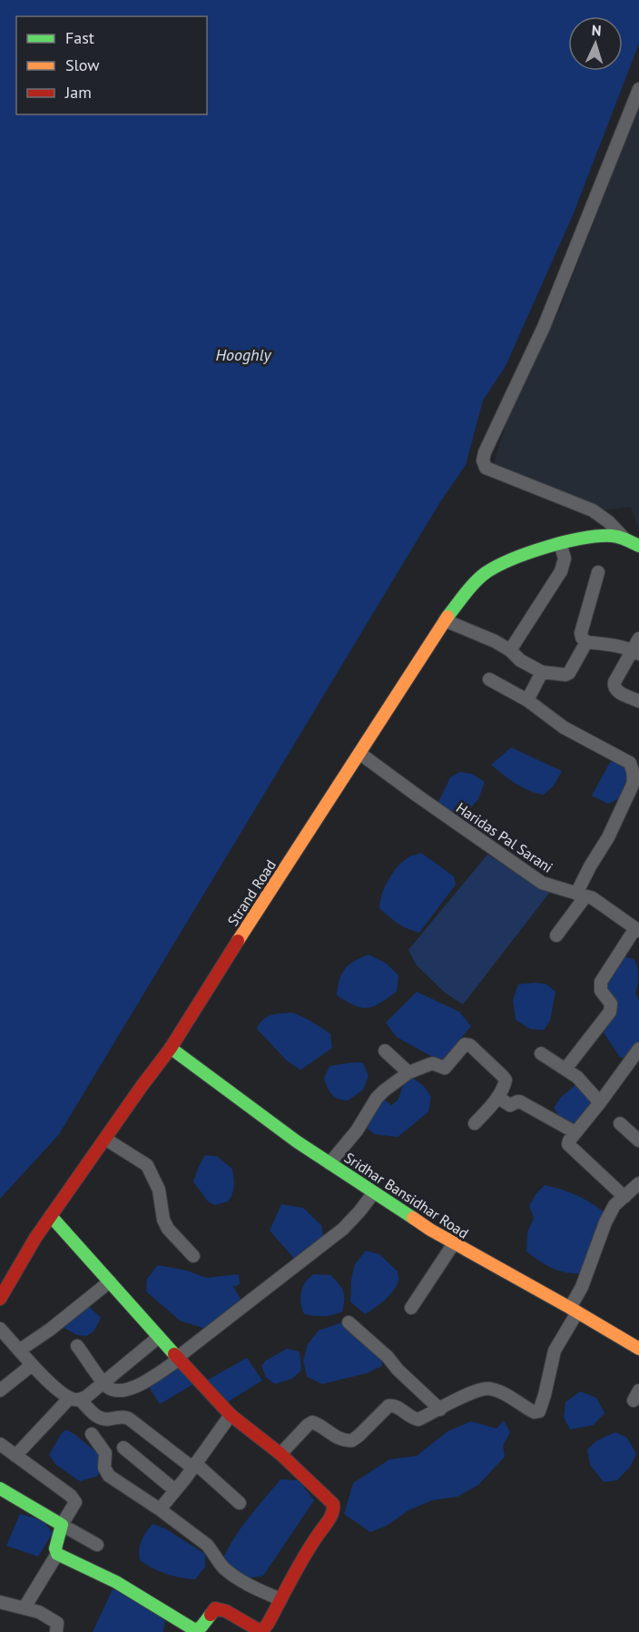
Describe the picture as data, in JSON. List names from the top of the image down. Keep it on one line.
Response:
{"streets":{"street":["Haridas Pal Sarani","Strand Road","Sridhar Bansidhar Road"]},"crossings":[["Haridas Pal Sarani","Strand Road"],["Strand Road","Sridhar Bansidhar Road"]],"water":["Hooghly"],"legend":["Fast","Slow","Jam"],"north":"top"}
